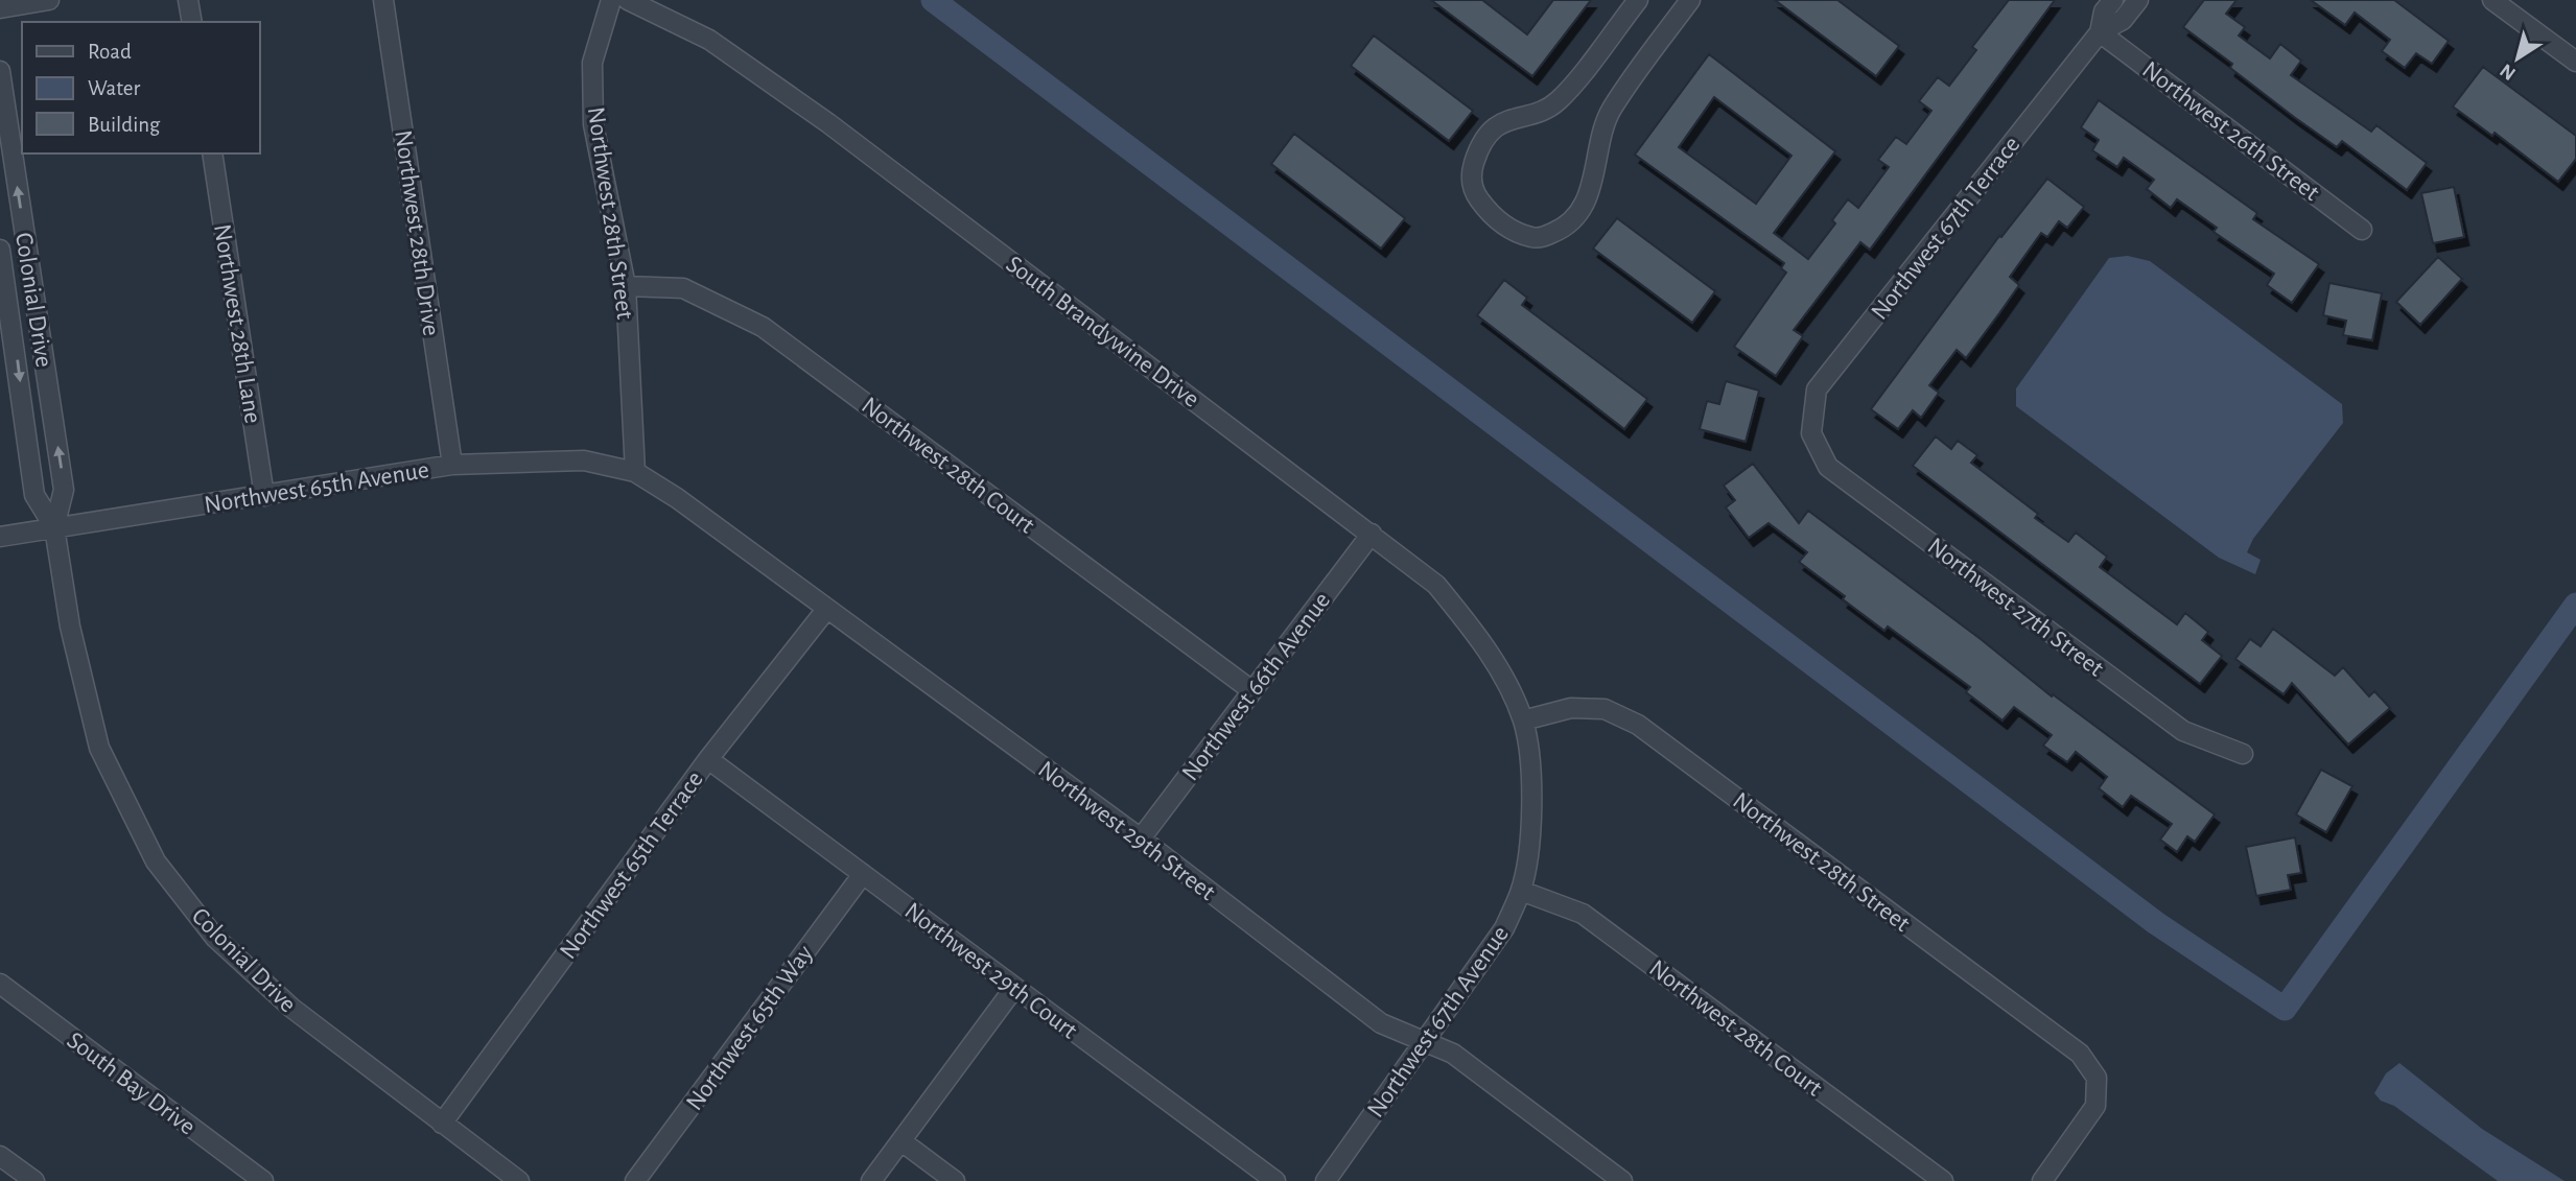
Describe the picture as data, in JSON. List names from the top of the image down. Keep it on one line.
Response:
{"streets":{"street":["Northwest 26th Street","Northwest 28th Street","Northwest 67th Terrace","Northwest 28th Drive","Colonial Drive","Northwest 28th Lane","South Brandywine Drive","Northwest 28th Court","Northwest 65th Avenue","Northwest 27th Street","Northwest 66th Avenue","Northwest 29th Street","Northwest 65th Terrace","Northwest 29th Court","Northwest 67th Avenue","Northwest 65th Way","South Bay Drive"]},"crossings":[["Northwest 26th Street","Northwest 67th Terrace"],["Northwest 28th Street","South Brandywine Drive"],["Northwest 28th Street","Northwest 28th Court"],["Northwest 28th Street","Northwest 65th Avenue"],["Northwest 28th Street","Northwest 29th Street"],["Northwest 28th Street","Northwest 67th Avenue"],["Northwest 67th Terrace","Northwest 27th Street"],["Northwest 28th Drive","Northwest 65th Avenue"],["Colonial Drive","Northwest 65th Avenue"],["Colonial Drive","Northwest 65th Terrace"],["Northwest 28th Lane","Northwest 65th Avenue"],["South Brandywine Drive","Northwest 66th Avenue"],["South Brandywine Drive","Northwest 67th Avenue"],["Northwest 28th Court","Northwest 66th Avenue"],["Northwest 28th Court","Northwest 67th Avenue"],["Northwest 65th Avenue","Northwest 29th Street"],["Northwest 66th Avenue","Northwest 29th Street"],["Northwest 29th Street","Northwest 65th Terrace"],["Northwest 29th Street","Northwest 67th Avenue"],["Northwest 65th Terrace","Northwest 29th Court"],["Northwest 29th Court","Northwest 65th Way"]],"legend":["Road","Water","Building"],"north":"bottom left"}
